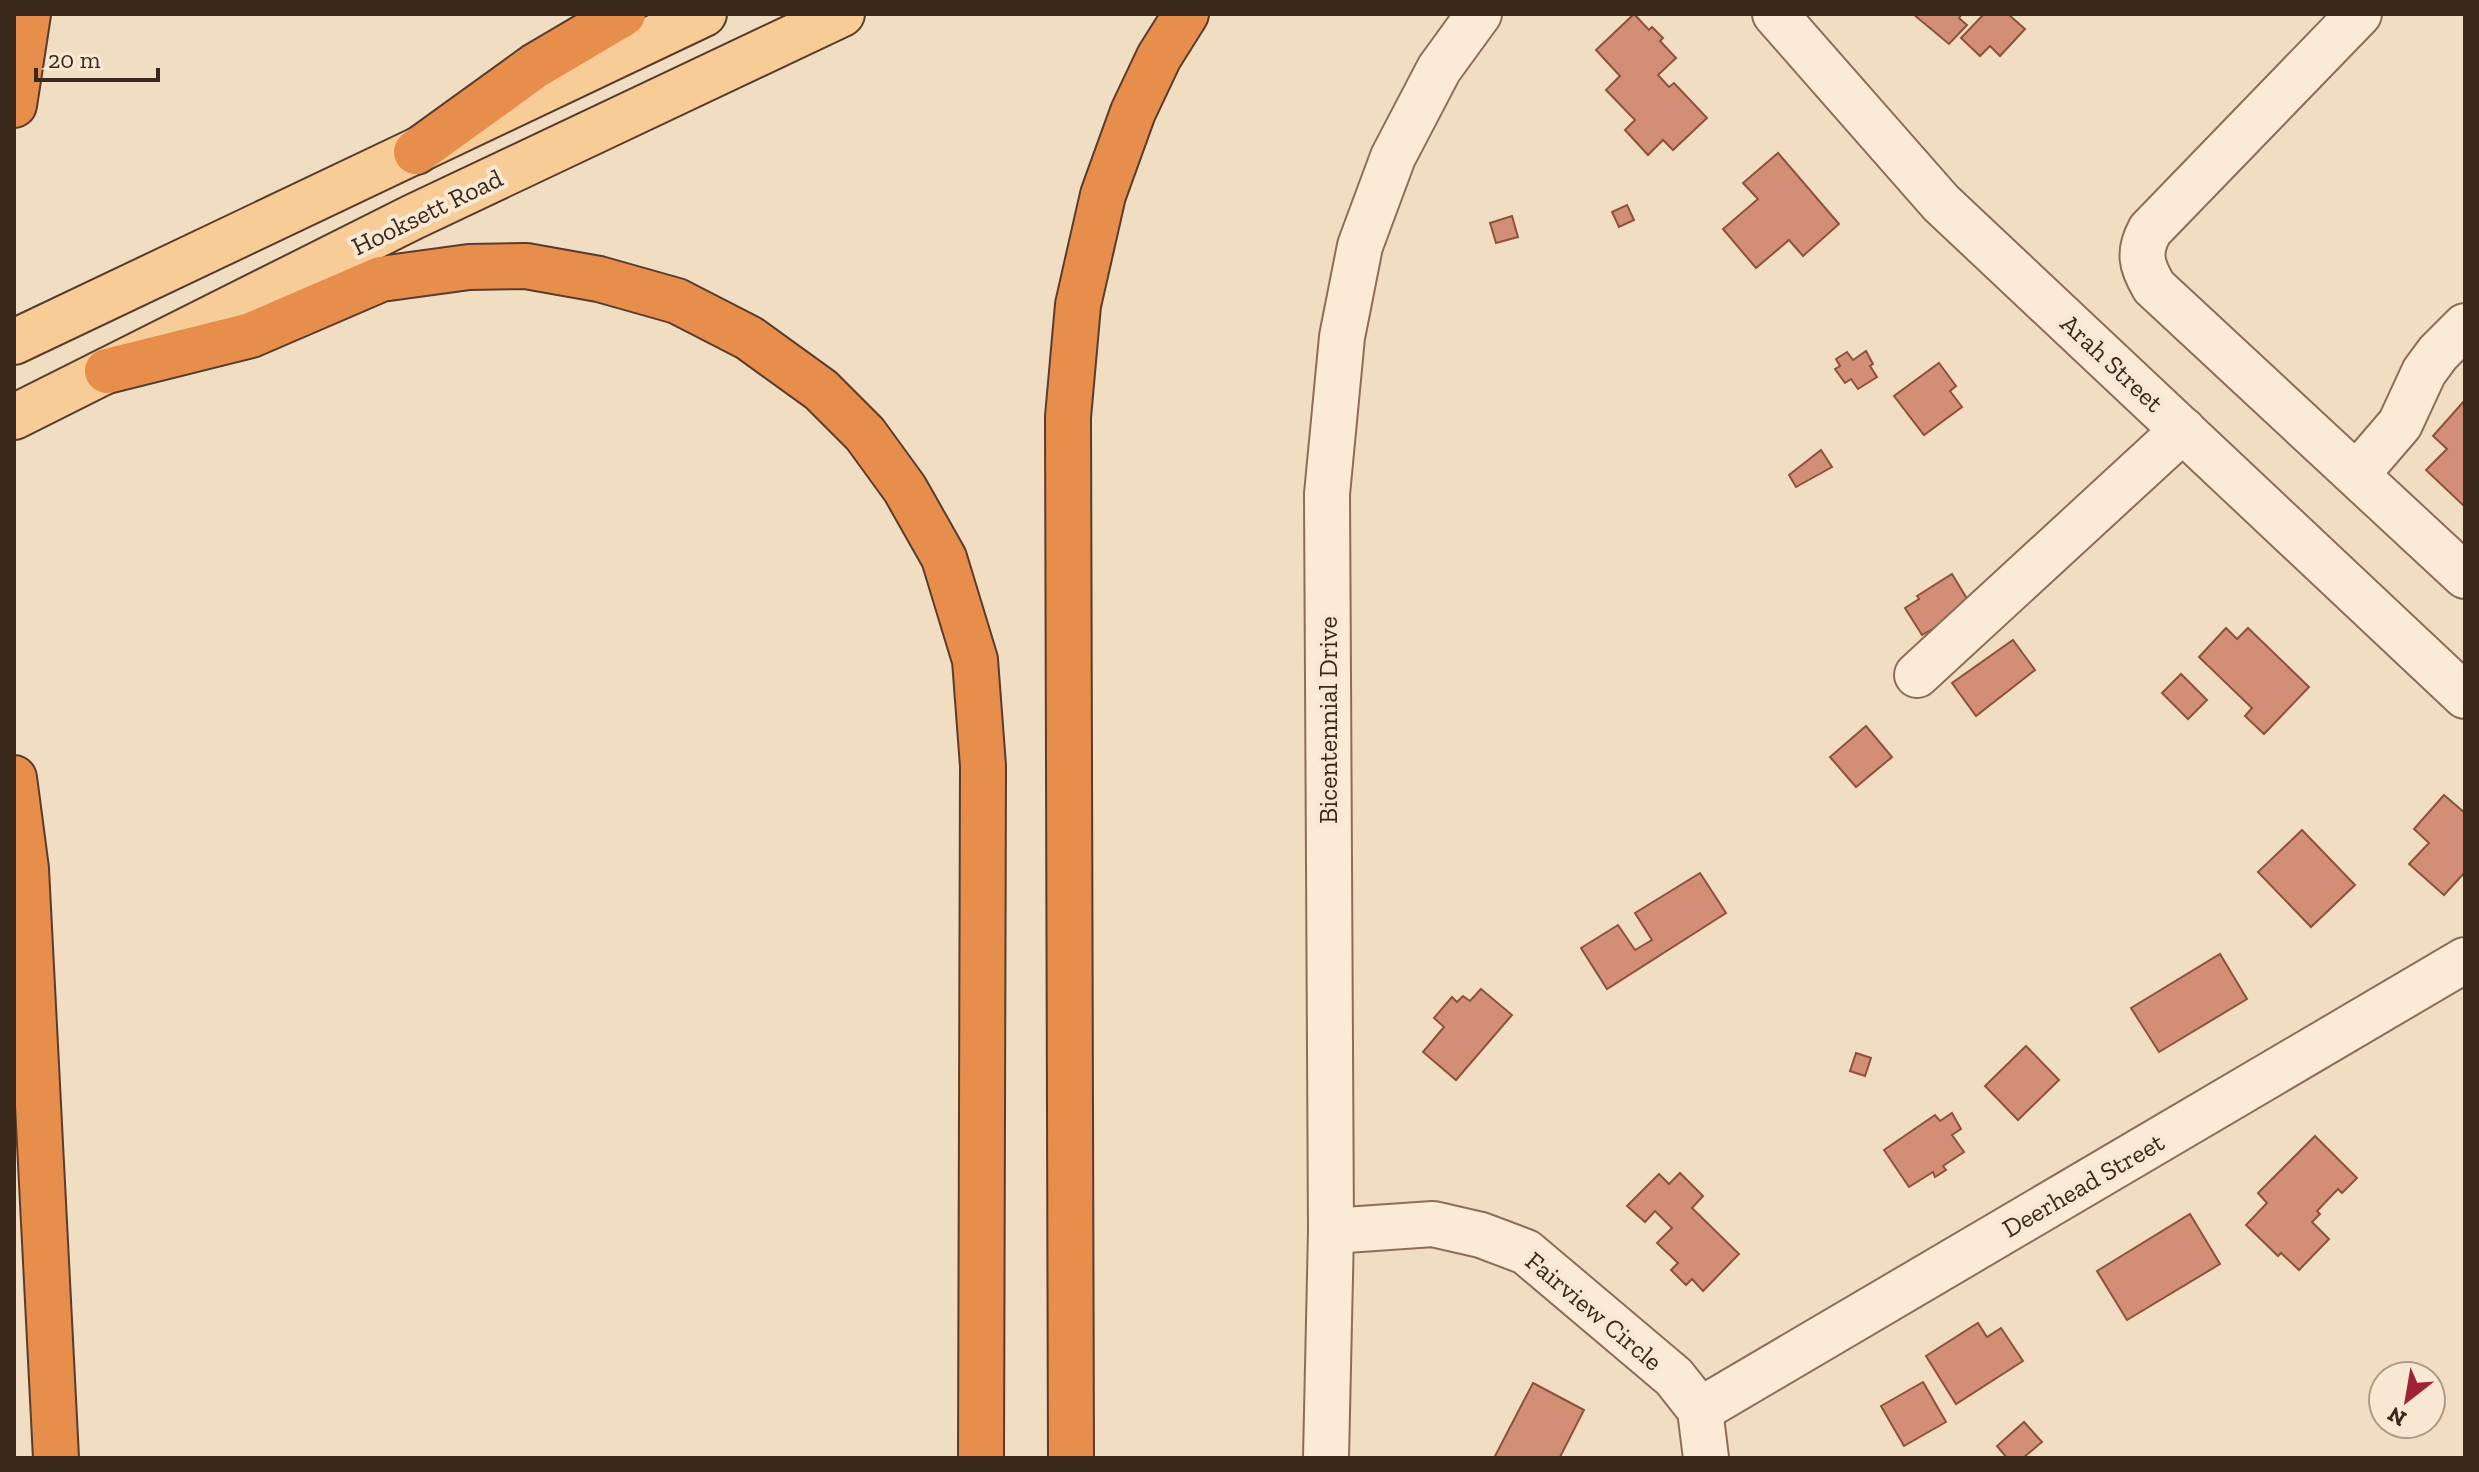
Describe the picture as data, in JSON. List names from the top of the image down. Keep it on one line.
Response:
{"streets":{"main road":["Hooksett Road"],"street":["Arah Street","Bicentennial Drive","Deerhead Street","Fairview Circle"]},"crossings":[["Bicentennial Drive","Fairview Circle"],["Deerhead Street","Fairview Circle"]],"scale_bar":"20 m","north":"bottom left"}
